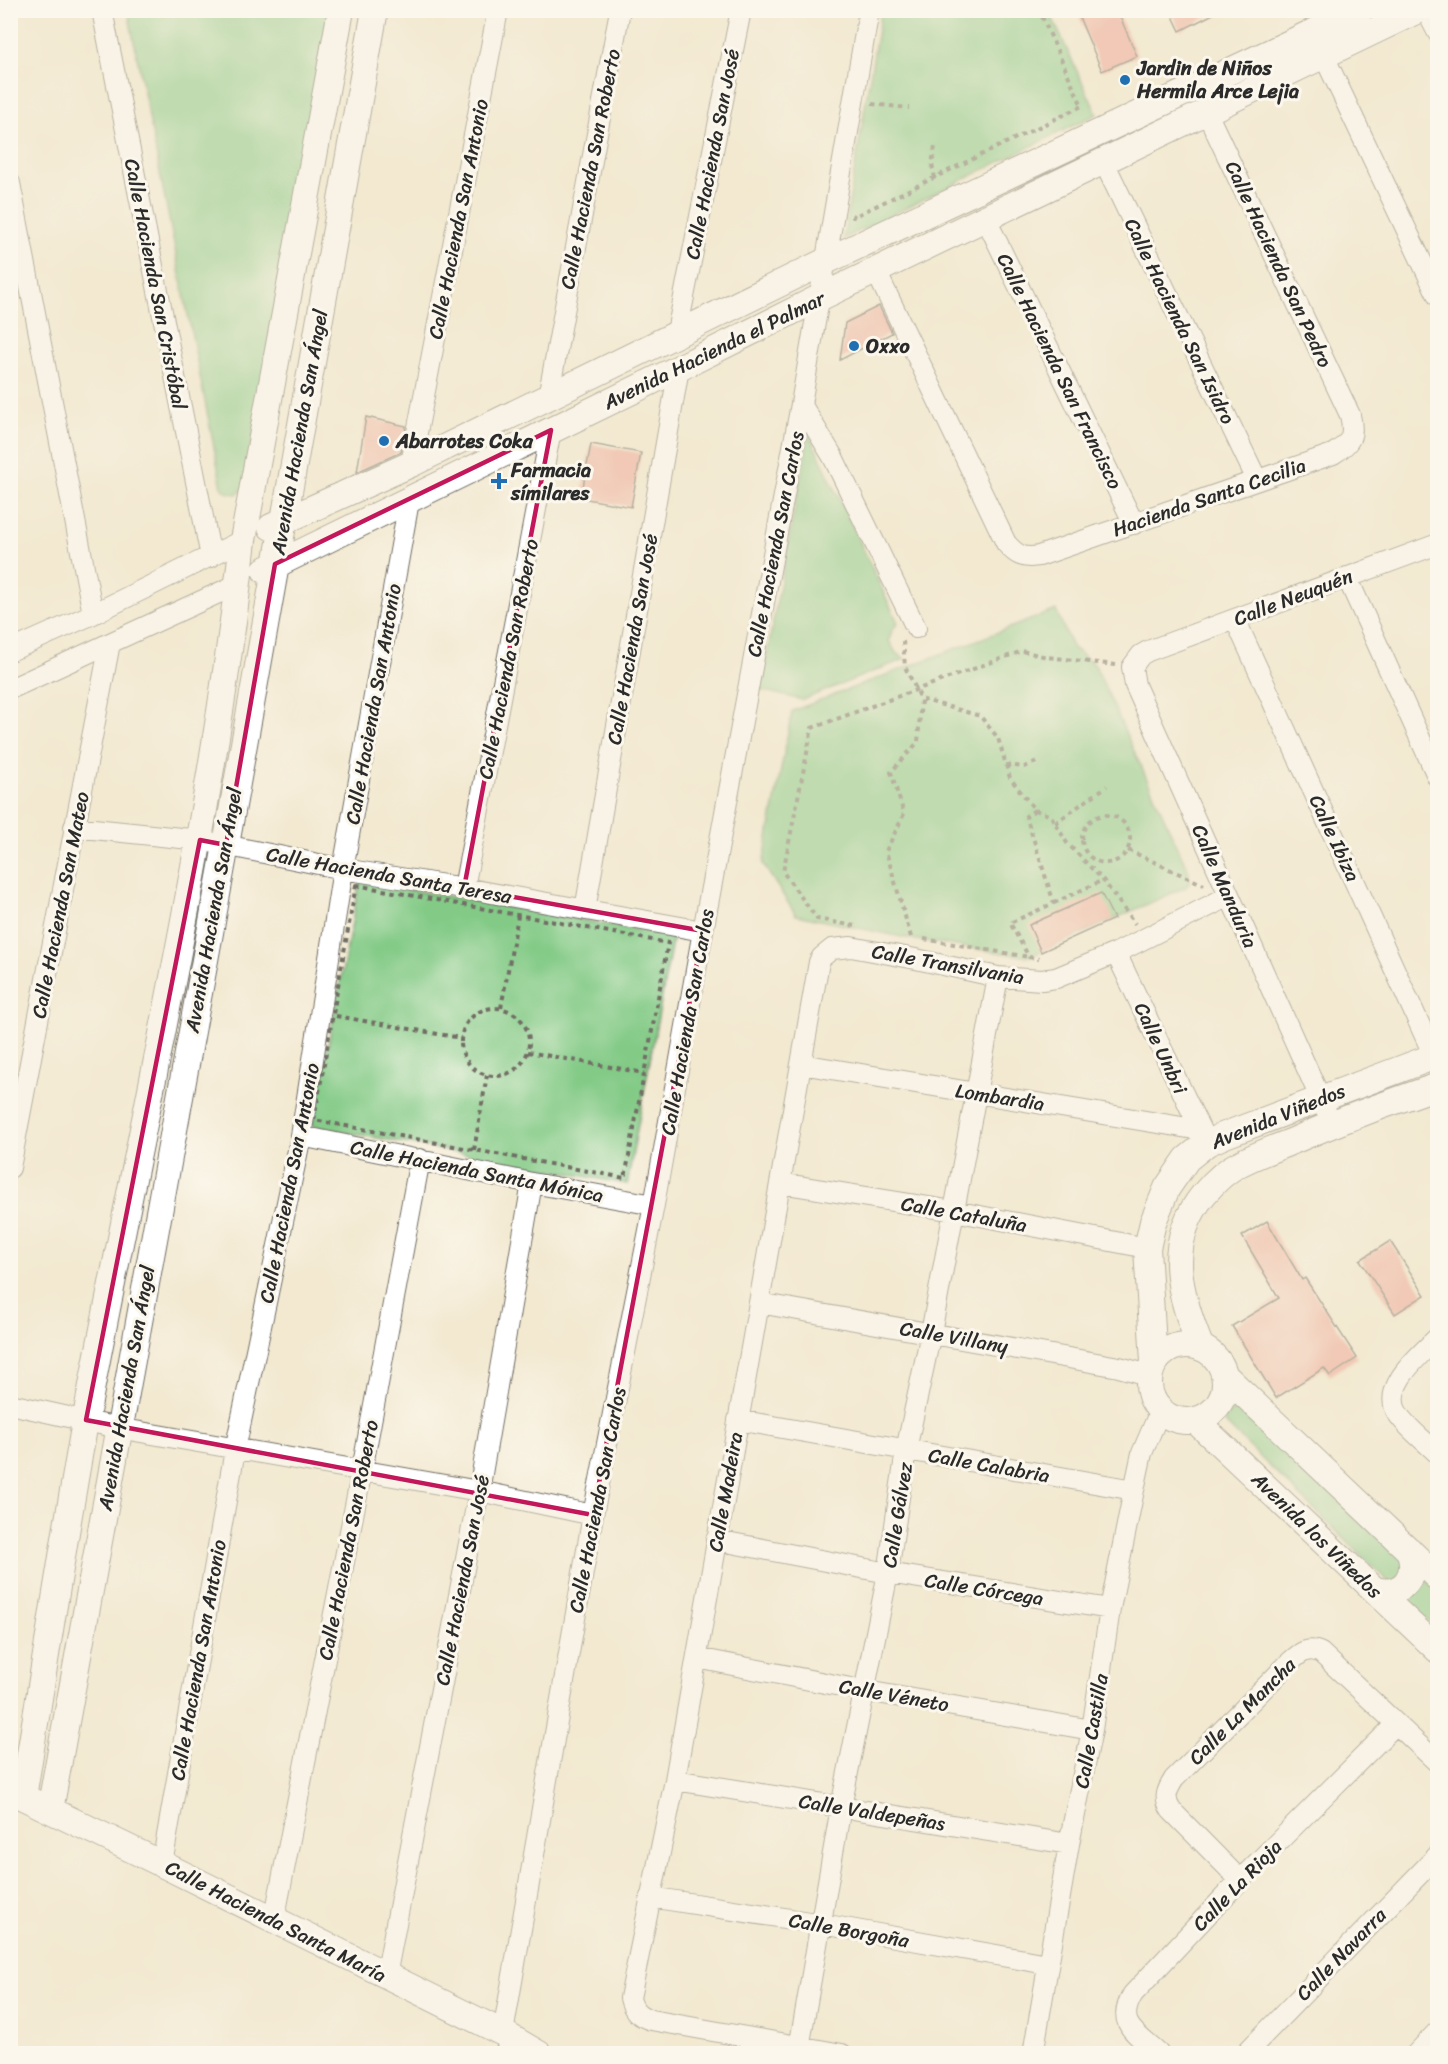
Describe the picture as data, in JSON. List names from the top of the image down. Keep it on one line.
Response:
{"streets":{"street":["Calle Hacienda San José","Calle Hacienda San Roberto","Calle Hacienda San Antonio","Calle Hacienda San Pedro","Calle Hacienda San Cristóbal","Calle Hacienda San Isidro","Avenida Hacienda el Palmar","Calle Hacienda San Francisco","Avenida Hacienda San Ángel","Hacienda Santa Cecilia","Calle Hacienda San Carlos","Calle Neuquén","Calle Ibiza","Calle Hacienda Santa Teresa","Calle Manduria","Calle Hacienda San Mateo","Calle Transilvania","Calle Unbri","Lombardia","Avenida Viñedos","Calle Hacienda Santa Mónica","Calle Cataluña","Calle Villany","Calle Calabria","Calle Madeira","Calle Gálvez","Avenida los Viñedos","Calle Córcega","Calle Véneto","Calle La Mancha","Calle Castilla","Calle Valdepeñas","Calle La Rioja","Calle Hacienda Santa María","Calle Borgoña","Calle Navarra"]},"crossings":[["Calle Hacienda San José","Avenida Hacienda el Palmar"],["Calle Hacienda San José","Calle Hacienda Santa Teresa"],["Calle Hacienda San José","Calle Hacienda Santa Mónica"],["Calle Hacienda San José","Calle Hacienda Santa María"],["Calle Hacienda San Roberto","Avenida Hacienda el Palmar"],["Calle Hacienda San Roberto","Calle Hacienda Santa Teresa"],["Calle Hacienda San Roberto","Calle Hacienda Santa Mónica"],["Calle Hacienda San Roberto","Calle Hacienda Santa María"],["Calle Hacienda San Antonio","Avenida Hacienda el Palmar"],["Calle Hacienda San Antonio","Calle Hacienda Santa Teresa"],["Calle Hacienda San Antonio","Calle Hacienda Santa Mónica"],["Calle Hacienda San Antonio","Calle Hacienda Santa María"],["Calle Hacienda San Pedro","Avenida Hacienda el Palmar"],["Calle Hacienda San Pedro","Hacienda Santa Cecilia"],["Calle Hacienda San Cristóbal","Avenida Hacienda el Palmar"],["Calle Hacienda San Isidro","Avenida Hacienda el Palmar"],["Calle Hacienda San Isidro","Hacienda Santa Cecilia"],["Avenida Hacienda el Palmar","Calle Hacienda San Francisco"],["Avenida Hacienda el Palmar","Avenida Hacienda San Ángel"],["Avenida Hacienda el Palmar","Hacienda Santa Cecilia"],["Avenida Hacienda el Palmar","Calle Hacienda San Carlos"],["Avenida Hacienda el Palmar","Calle Hacienda San Mateo"],["Calle Hacienda San Francisco","Hacienda Santa Cecilia"],["Avenida Hacienda San Ángel","Calle Hacienda Santa Teresa"],["Avenida Hacienda San Ángel","Calle Hacienda Santa María"],["Calle Hacienda San Carlos","Calle Hacienda Santa Teresa"],["Calle Hacienda San Carlos","Calle Hacienda Santa Mónica"],["Calle Hacienda San Carlos","Calle Hacienda Santa María"],["Calle Neuquén","Calle Ibiza"],["Calle Neuquén","Calle Manduria"],["Calle Ibiza","Avenida Viñedos"],["Calle Hacienda Santa Teresa","Calle Hacienda San Mateo"],["Calle Manduria","Calle Transilvania"],["Calle Manduria","Avenida Viñedos"],["Calle Transilvania","Calle Unbri"],["Calle Transilvania","Calle Madeira"],["Calle Transilvania","Calle Gálvez"],["Calle Unbri","Lombardia"],["Calle Unbri","Avenida Viñedos"],["Lombardia","Avenida Viñedos"],["Lombardia","Calle Madeira"],["Lombardia","Calle Gálvez"],["Avenida Viñedos","Calle Cataluña"],["Avenida Viñedos","Calle Villany"],["Avenida Viñedos","Avenida los Viñedos"],["Avenida Viñedos","Calle Castilla"],["Calle Cataluña","Calle Madeira"],["Calle Cataluña","Calle Gálvez"],["Calle Villany","Calle Madeira"],["Calle Villany","Calle Gálvez"],["Calle Villany","Avenida los Viñedos"],["Calle Villany","Calle Castilla"],["Calle Calabria","Calle Madeira"],["Calle Calabria","Calle Gálvez"],["Calle Calabria","Calle Castilla"],["Calle Madeira","Calle Gálvez"],["Calle Madeira","Calle Córcega"],["Calle Madeira","Calle Véneto"],["Calle Madeira","Calle Valdepeñas"],["Calle Madeira","Calle Borgoña"],["Calle Gálvez","Calle Córcega"],["Calle Gálvez","Calle Véneto"],["Calle Gálvez","Calle Valdepeñas"],["Calle Gálvez","Calle Borgoña"],["Avenida los Viñedos","Calle Castilla"],["Calle Córcega","Calle Castilla"],["Calle Véneto","Calle Castilla"],["Calle La Mancha","Calle La Rioja"],["Calle Castilla","Calle Valdepeñas"],["Calle Castilla","Calle Borgoña"]],"places":{"other":["Jardin de Niños Hermila Arce Lejia","Oxxo","Abarrotes Coka"],"health":["Farmacia símilares"]}}
